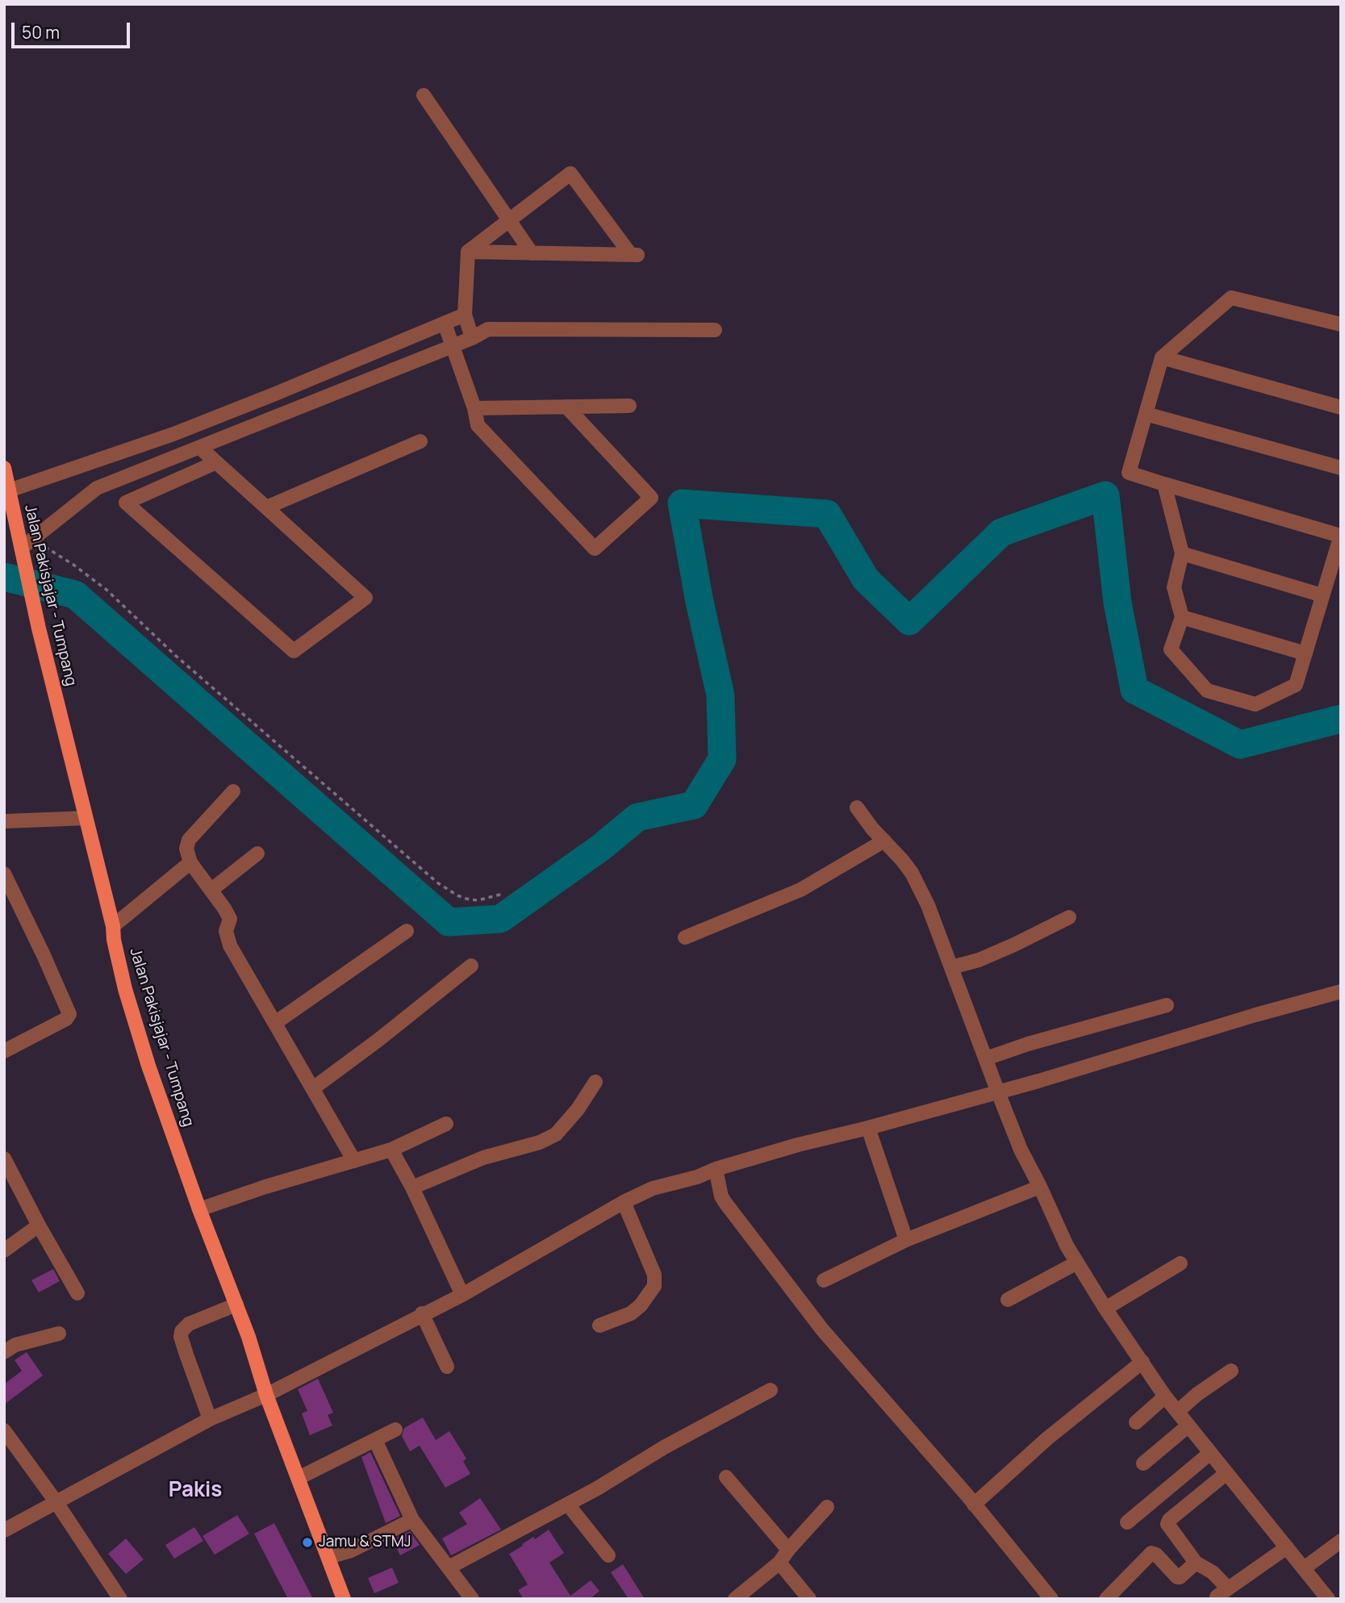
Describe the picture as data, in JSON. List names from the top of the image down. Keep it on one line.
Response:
{"streets":{"main road":["Jalan Pakisjajar - Tumpang"]},"districts":["Pakis"],"places":["Jamu & STMJ"],"scale_bar":"50 m"}
